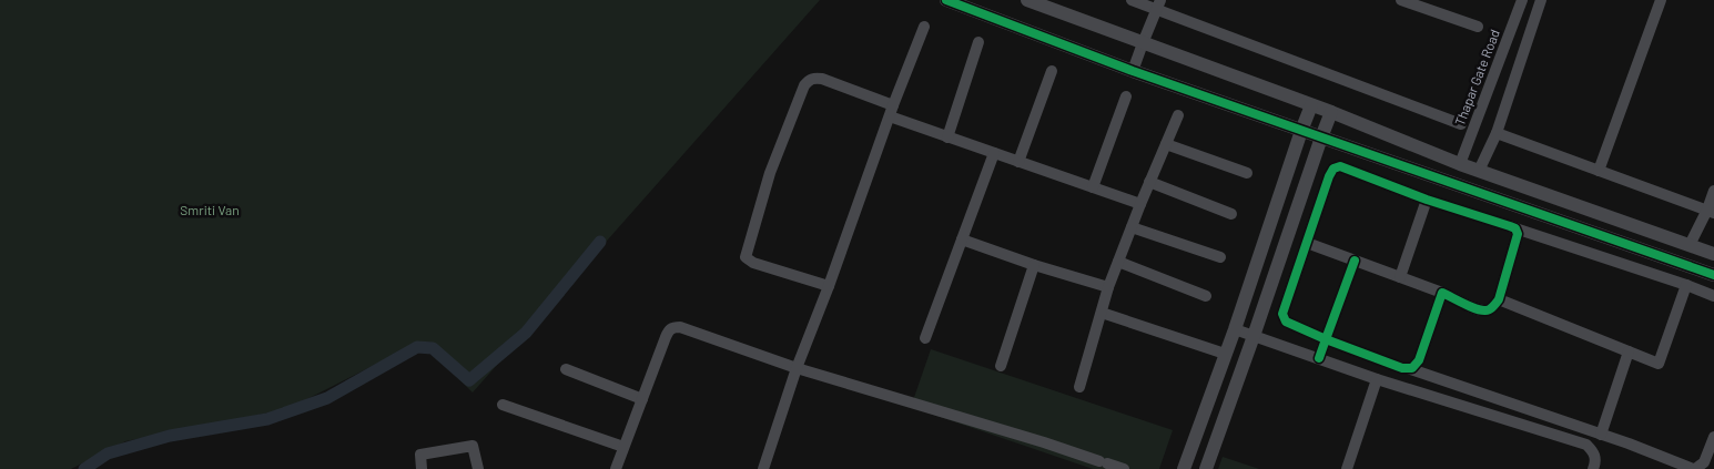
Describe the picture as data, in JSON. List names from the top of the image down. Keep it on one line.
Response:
{"streets":{"street":["Thapar Gate Road"]},"parks":["Smriti Van"]}
